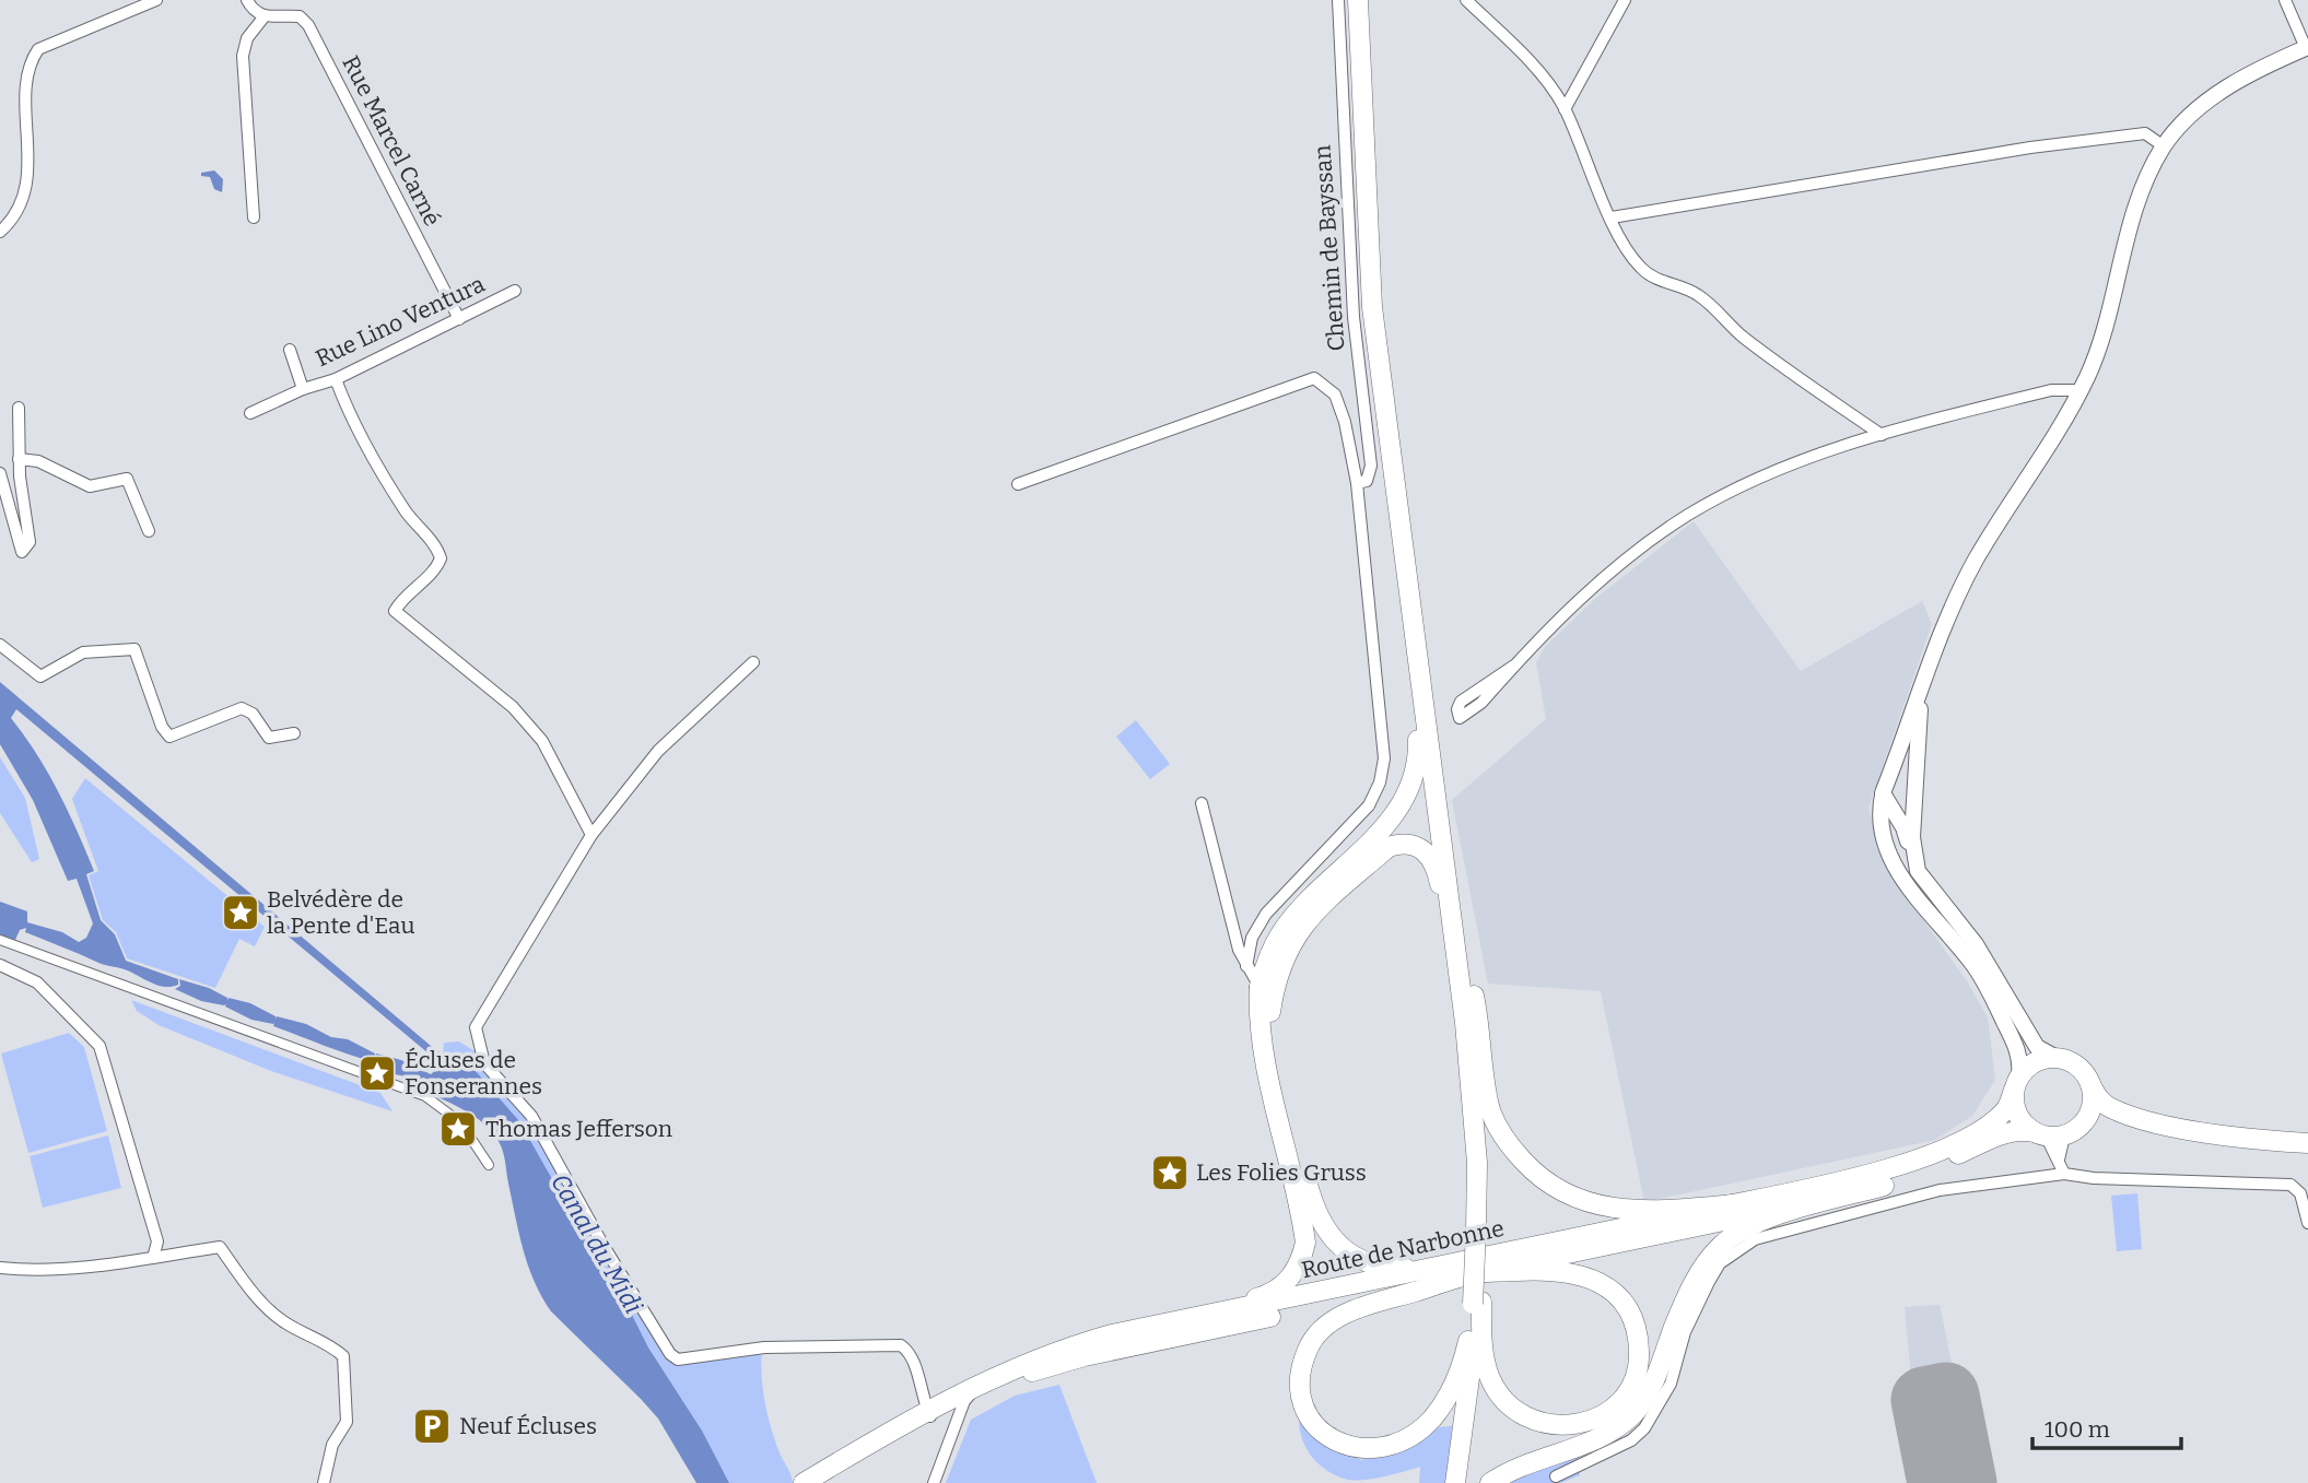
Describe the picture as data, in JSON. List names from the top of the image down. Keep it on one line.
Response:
{"streets":{"main road":["Route de Narbonne"],"street":["Rue Marcel Carné","Chemin de Bayssan","Rue Lino Ventura"]},"crossings":[["Rue Marcel Carné","Rue Lino Ventura"]],"water":["Canal du Midi"],"places":{"place":["Belvédère de la Pente d'Eau","Écluses de Fonserannes","Thomas Jefferson","Les Folies Gruss"],"parking":["Neuf Écluses"]},"scale_bar":"100 m"}
